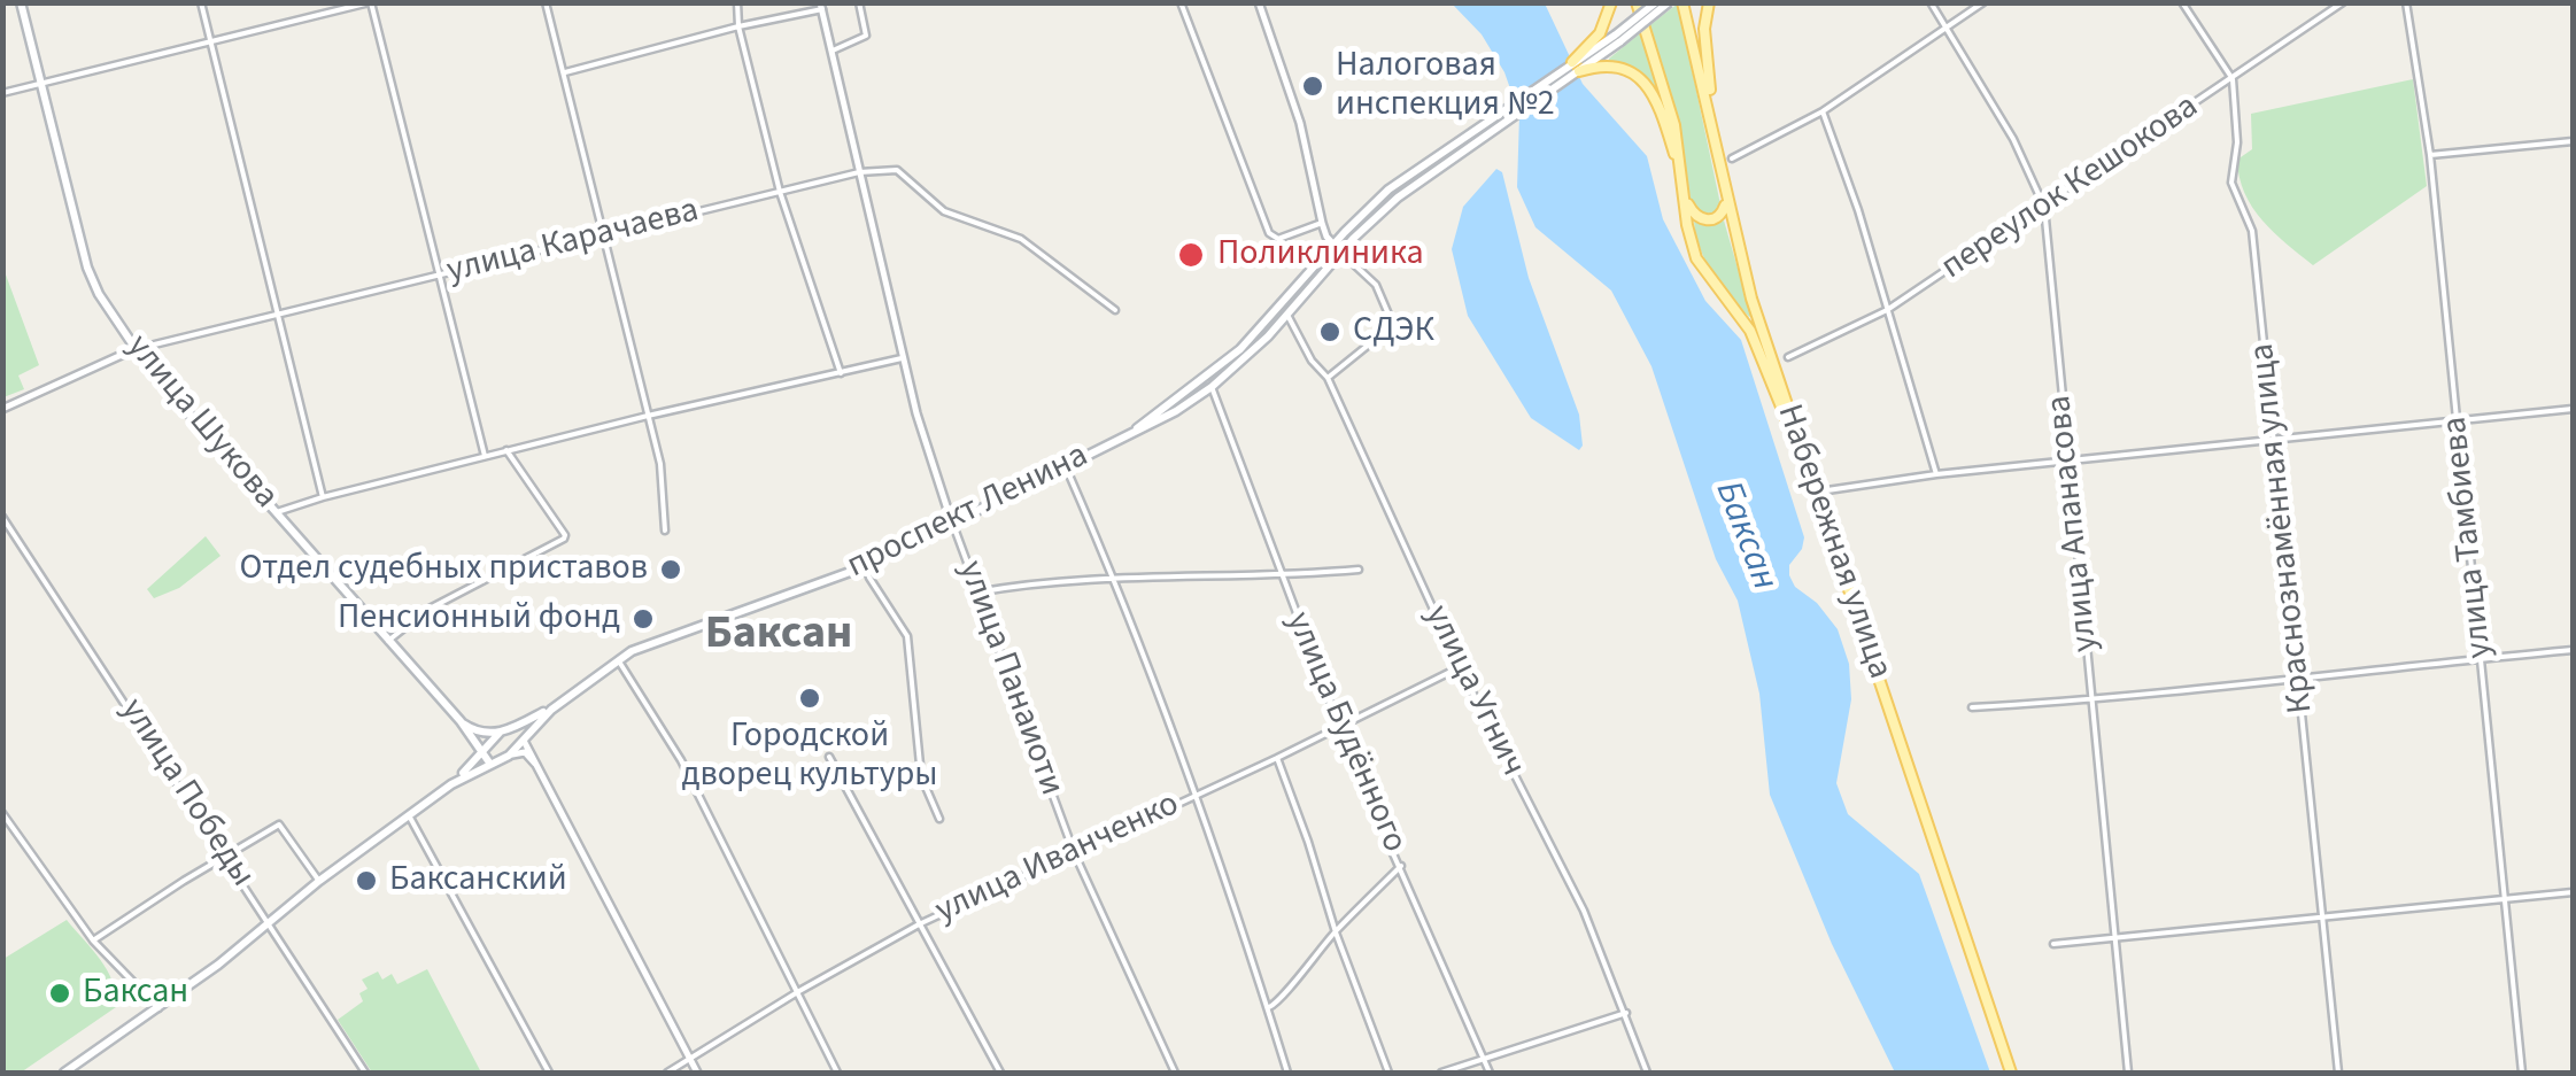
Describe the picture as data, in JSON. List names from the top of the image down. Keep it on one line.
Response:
{"streets":{"main road":["улица Шукова","проспект Ленина","Набережная улица"],"street":["переулок Кешокова","улица Карачаева","улица Апанасова","Краснознамённая улица","улица Тамбиева","улица Панаиоти","улица Угнич","улица Будённого","улица Победы","улица Иванченко"]},"crossings":[["переулок Кешокова","улица Апанасова"],["переулок Кешокова","Краснознамённая улица"],["улица Карачаева","улица Шукова"],["улица Карачаева","улица Панаиоти"],["проспект Ленина","улица Панаиоти"],["проспект Ленина","улица Угнич"],["проспект Ленина","улица Будённого"],["улица Панаиоти","улица Иванченко"],["улица Угнич","улица Иванченко"],["улица Будённого","улица Иванченко"]],"districts":["Баксан"],"water":["Баксан"],"places":["Налоговая инспекция №2","Поликлиника","СДЭК","Отдел судебных приставов","Пенсионный фонд","Городской дворец культуры","Баксанский","Баксан"]}
